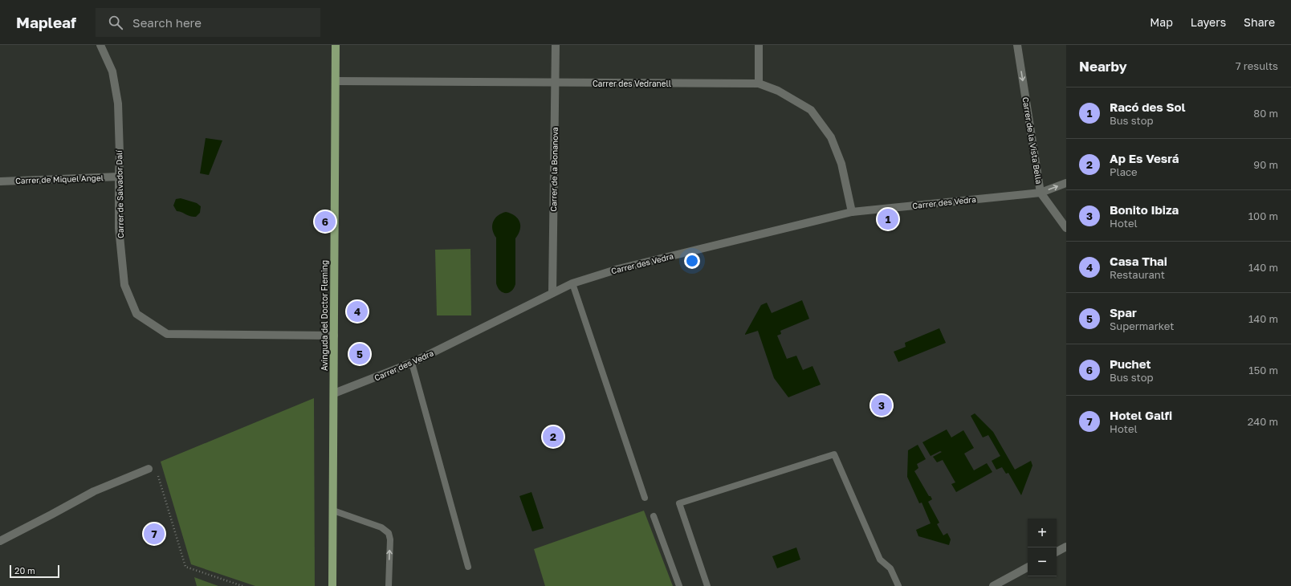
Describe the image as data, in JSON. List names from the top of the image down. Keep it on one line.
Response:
{"streets":{"main road":["Avinguda del Doctor Fleming"],"street":["Carrer des Vedranell","Carrer de la Vista Bella","Carrer de la Bonanova","Carrer de Miquel Angel","Carrer de Salvador Dalí","Carrer des Vedra"]},"crossings":[["Carrer des Vedranell","Carrer de la Bonanova"],["Carrer des Vedranell","Carrer des Vedra"],["Carrer des Vedranell","Avinguda del Doctor Fleming"],["Carrer de la Vista Bella","Carrer des Vedra"],["Carrer de la Bonanova","Carrer des Vedra"],["Carrer de Miquel Angel","Carrer de Salvador Dalí"],["Carrer de Salvador Dalí","Avinguda del Doctor Fleming"],["Carrer des Vedra","Avinguda del Doctor Fleming"]],"one_way":["Carrer de la Vista Bella"],"scale_bar":"20 m","page":{"header":"Mapleaf","search":"Search here","nav":["Map","Layers","Share"],"heading":["Nearby","7 results"],"list":[{"mark":"1","name":"Racó des Sol","note":"Bus stop","value":"80 m"},{"mark":"2","name":"Ap Es Vesrá","note":"Place","value":"90 m"},{"mark":"3","name":"Bonito Ibiza","note":"Hotel","value":"100 m"},{"mark":"4","name":"Casa Thai","note":"Restaurant","value":"140 m"},{"mark":"5","name":"Spar","note":"Supermarket","value":"140 m"},{"mark":"6","name":"Puchet","note":"Bus stop","value":"150 m"},{"mark":"7","name":"Hotel Galfi","note":"Hotel","value":"240 m"}],"pins":["1","6","4","5","3","2","7"],"map_buttons":["+","−"],"scale":"20 m"}}
